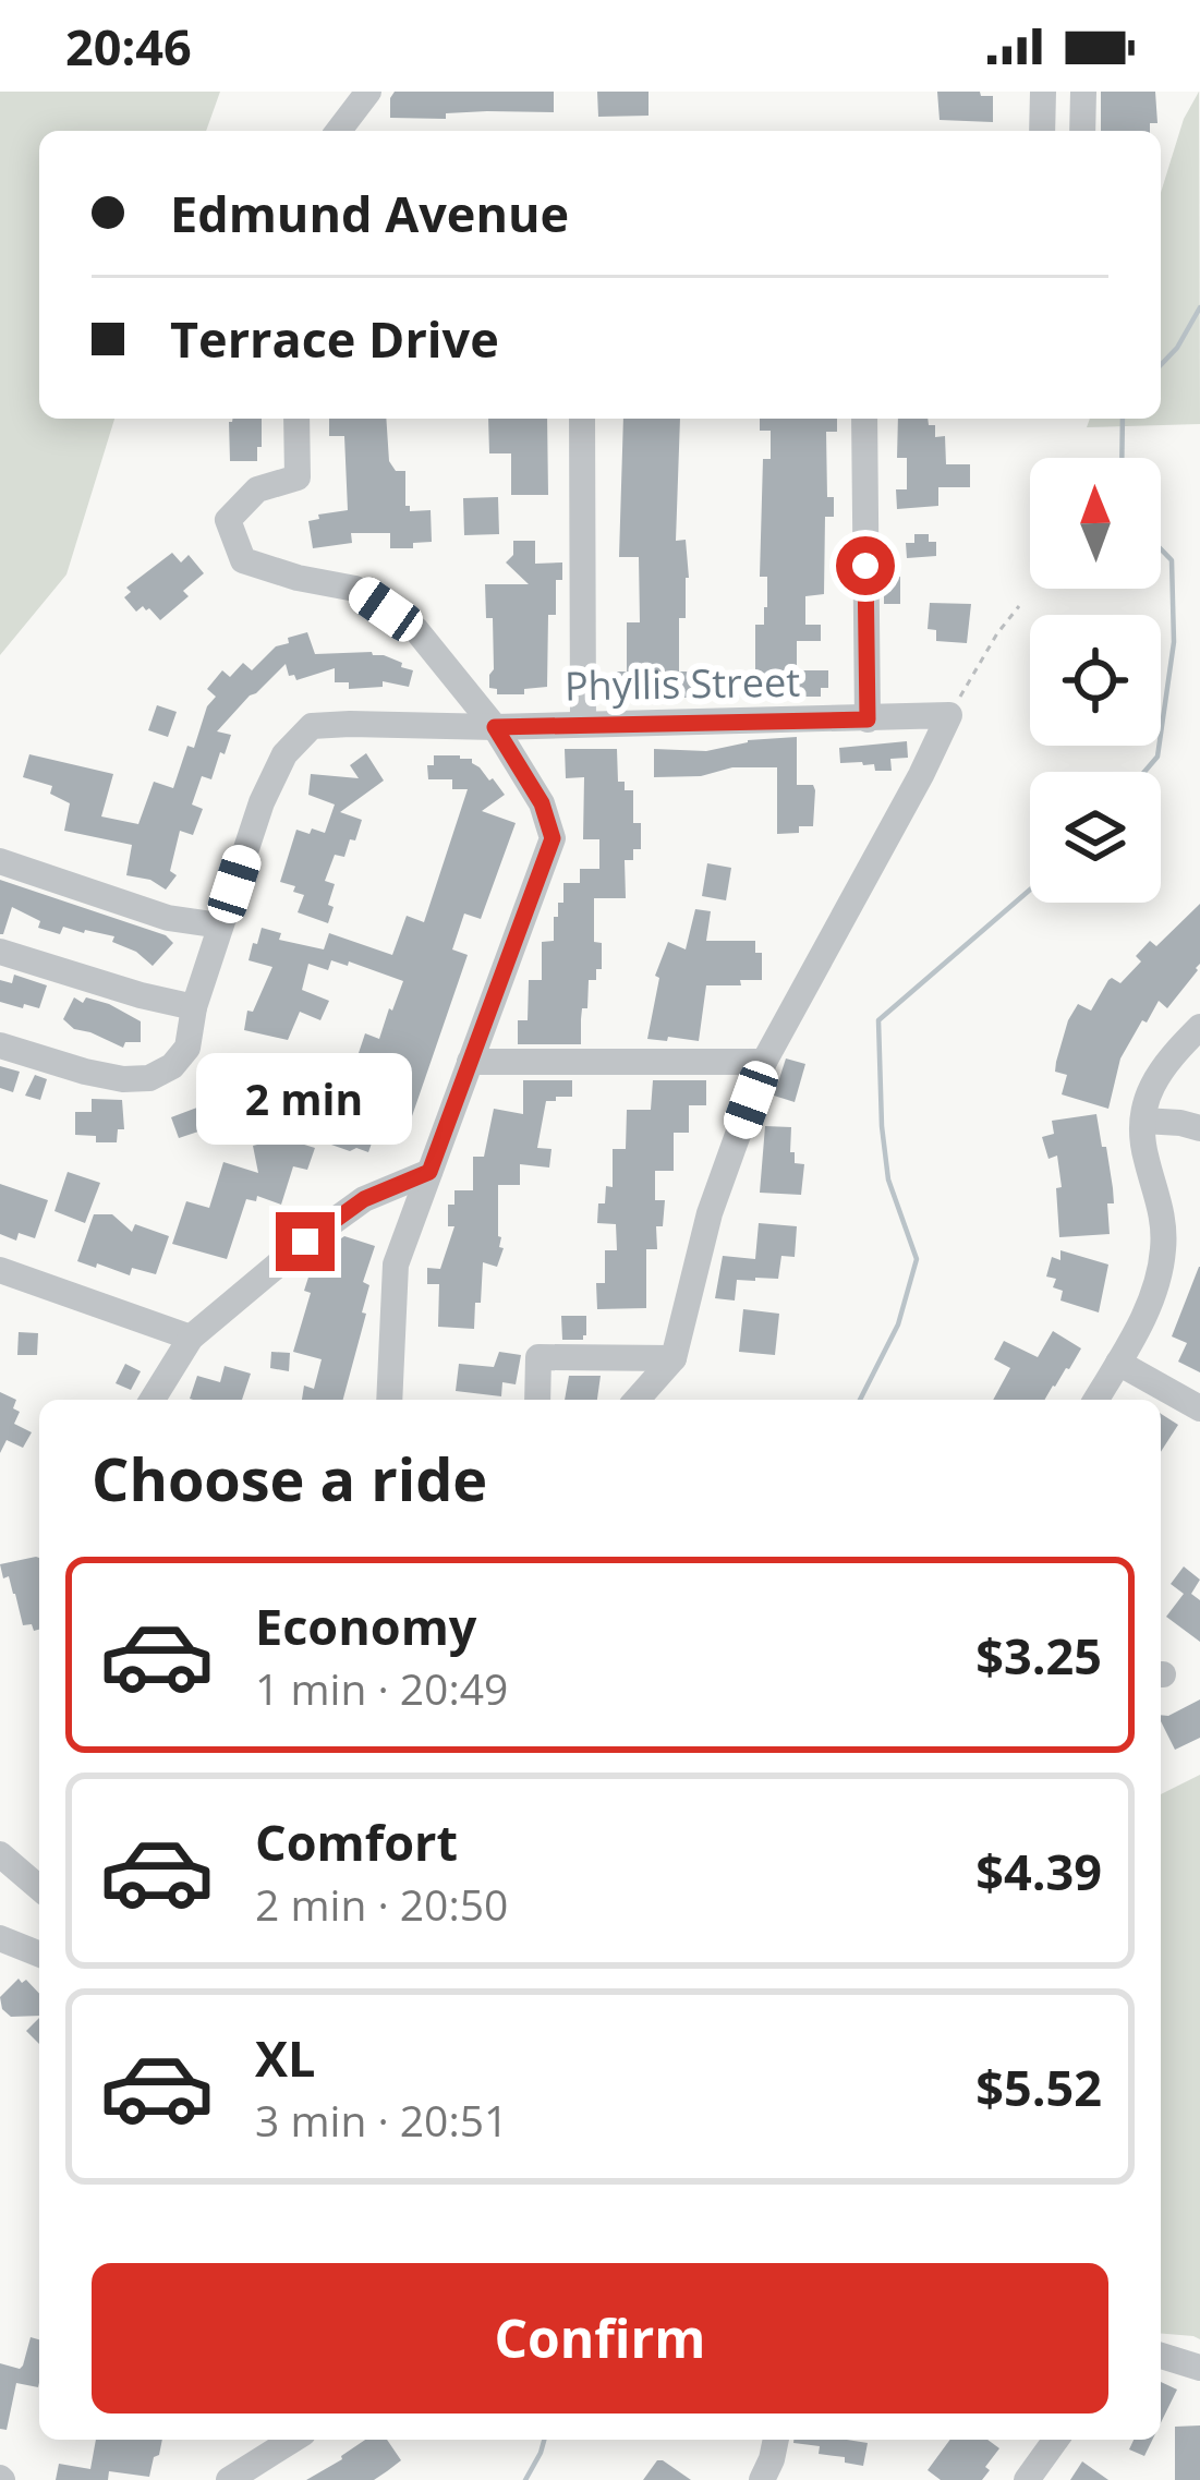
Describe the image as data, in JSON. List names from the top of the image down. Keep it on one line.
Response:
{"streets":{"street":["Phyllis Street"]},"north":"top","page":{"status":"20:46","banner":["Edmund Avenue","Terrace Drive"],"bubble":"2 min","heading":"Choose a ride","list":[{"name":"Economy","note":"1 min · 20:49","value":"$3.25"},{"name":"Comfort","note":"2 min · 20:50","value":"$4.39"},{"name":"XL","note":"3 min · 20:51","value":"$5.52"}],"buttons":"Confirm"}}
